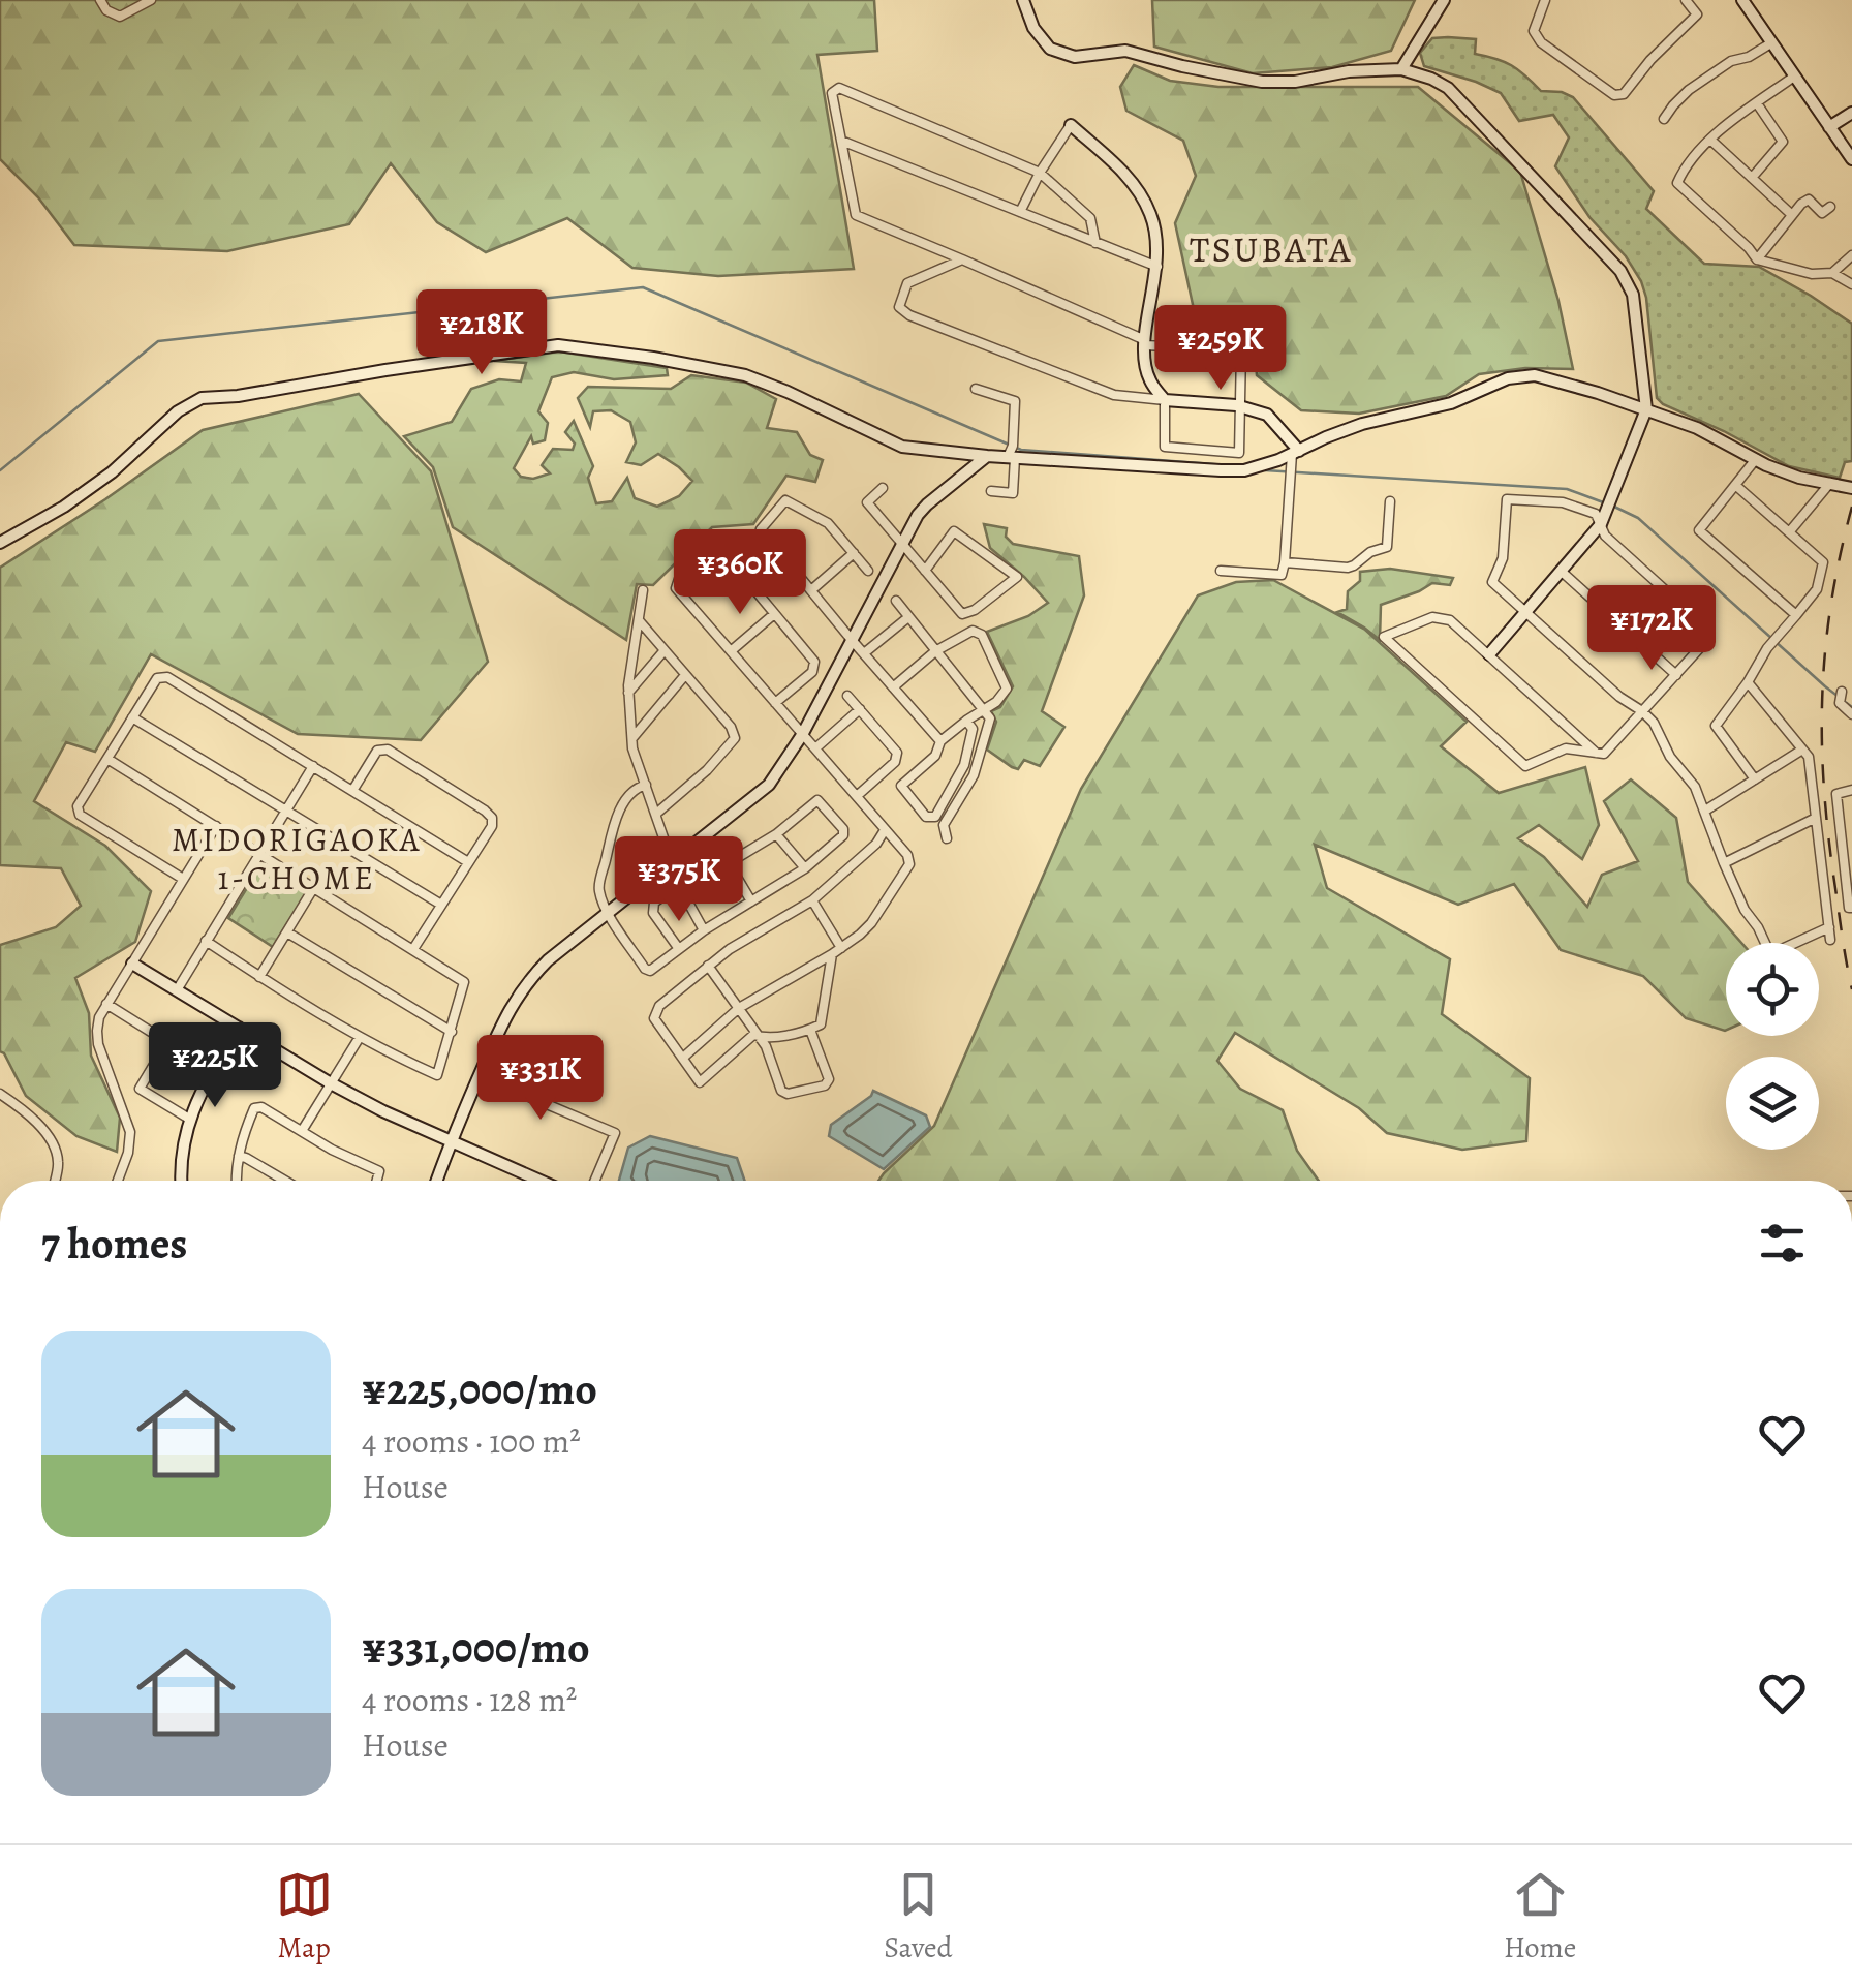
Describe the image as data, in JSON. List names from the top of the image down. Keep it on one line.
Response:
{"districts":["TSUBATA","MIDORIGAOKA 1-CHOME"],"page":{"price":["¥218K","¥259K","¥360K","¥172K","¥375K","¥225K","¥331K"],"heading":"7 homes","list":[{"name":"¥225,000/mo","note":"4 rooms · 100 m² · House"},{"name":"¥331,000/mo","note":"4 rooms · 128 m² · House"}],"tabs":["Map","Saved","Home"]}}
